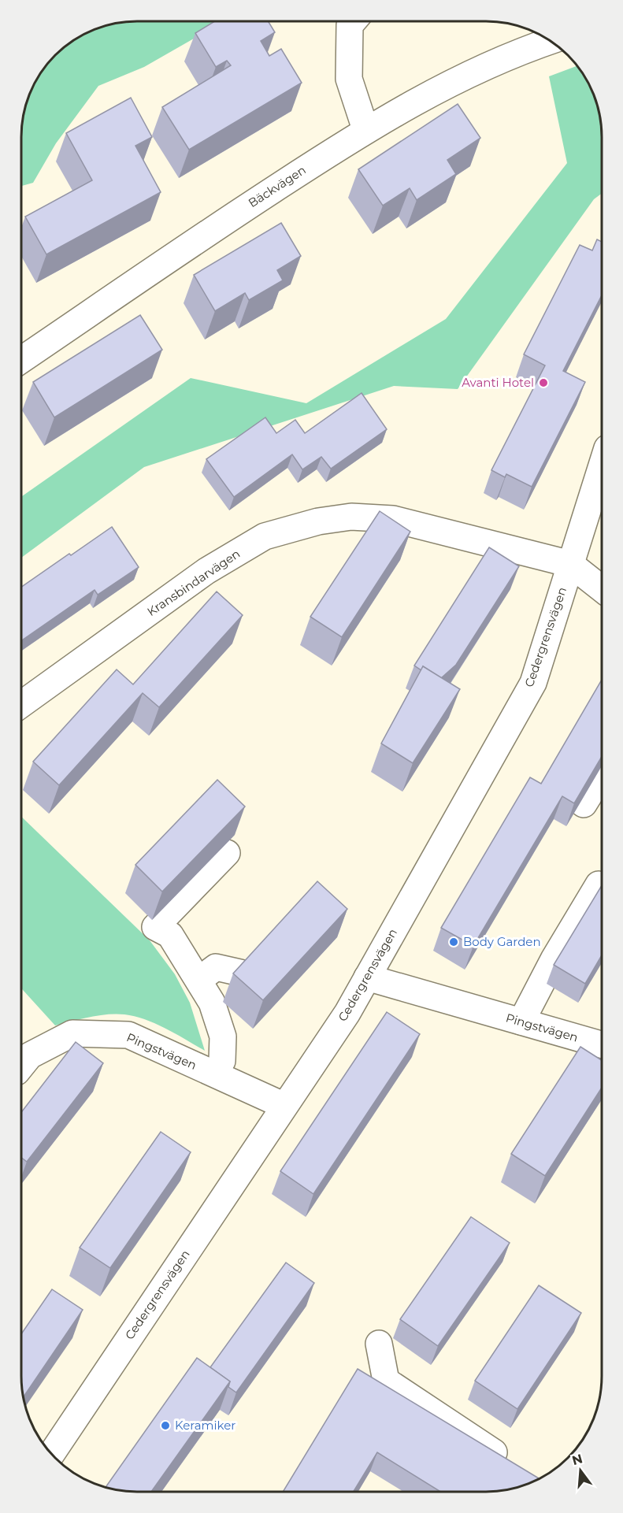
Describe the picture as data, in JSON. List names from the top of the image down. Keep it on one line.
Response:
{"streets":{"street":["Bäckvägen","Kransbindarvägen","Cedergrensvägen","Pingstvägen"]},"crossings":[["Kransbindarvägen","Cedergrensvägen"],["Cedergrensvägen","Pingstvägen"]],"places":["Avanti Hotel","Body Garden","Keramiker"],"north":"top"}
